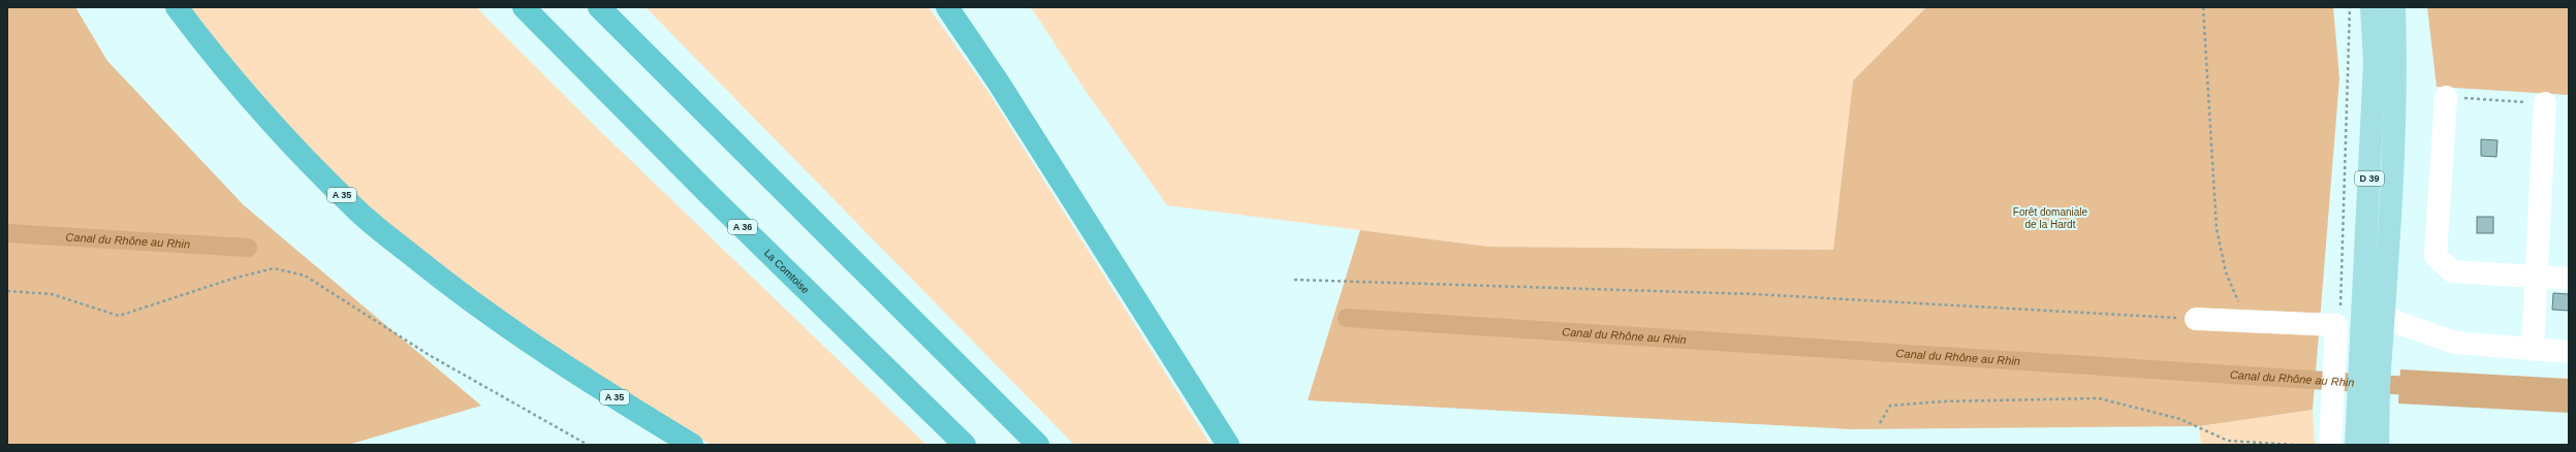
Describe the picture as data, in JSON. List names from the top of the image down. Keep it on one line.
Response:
{"streets":{"highway":["A 35","A 36","La Comtoise"],"main road":["D 39"]},"water":["Canal du Rhône au Rhin"],"parks":["Forêt domaniale de la Hardt"]}
